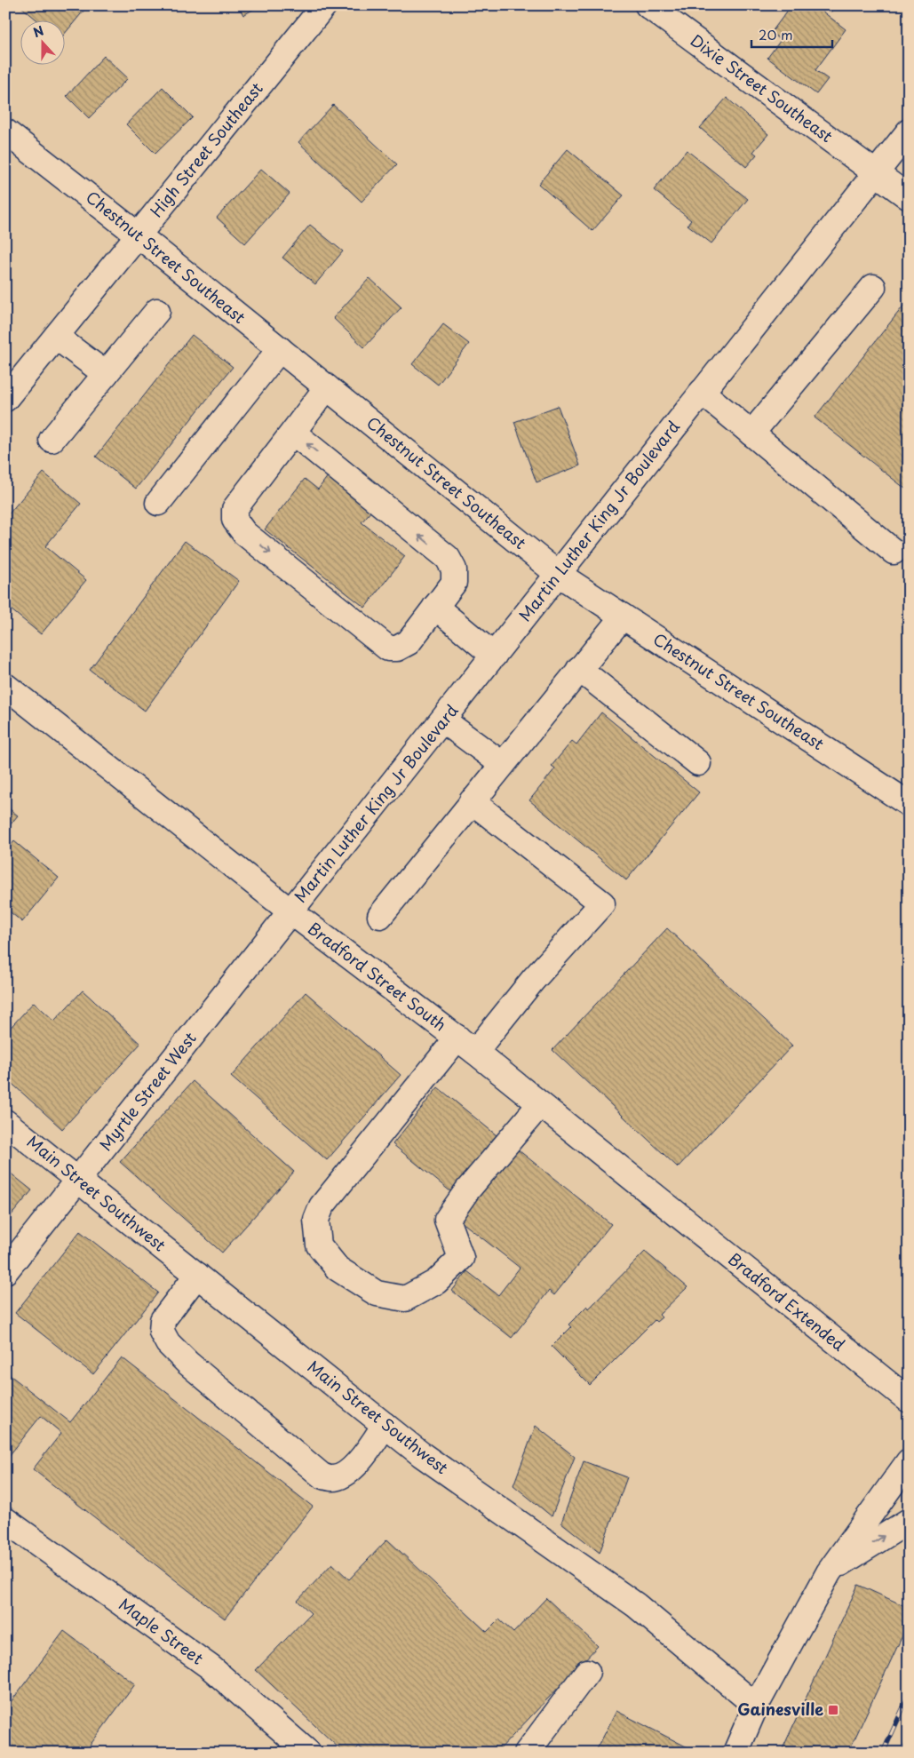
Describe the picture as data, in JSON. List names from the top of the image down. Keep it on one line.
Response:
{"streets":{"street":["Dixie Street Southeast","High Street Southeast","Chestnut Street Southeast","Martin Luther King Jr Boulevard","Bradford Street South","Myrtle Street West","Main Street Southwest","Bradford Extended","Maple Street"]},"crossings":[["Dixie Street Southeast","Martin Luther King Jr Boulevard"],["High Street Southeast","Chestnut Street Southeast"],["Chestnut Street Southeast","Martin Luther King Jr Boulevard"],["Martin Luther King Jr Boulevard","Bradford Street South"],["Martin Luther King Jr Boulevard","Myrtle Street West"],["Bradford Street South","Myrtle Street West"],["Bradford Street South","Bradford Extended"],["Myrtle Street West","Main Street Southwest"]],"places":{"transit":["Gainesville"]},"scale_bar":"20 m","north":"top"}
